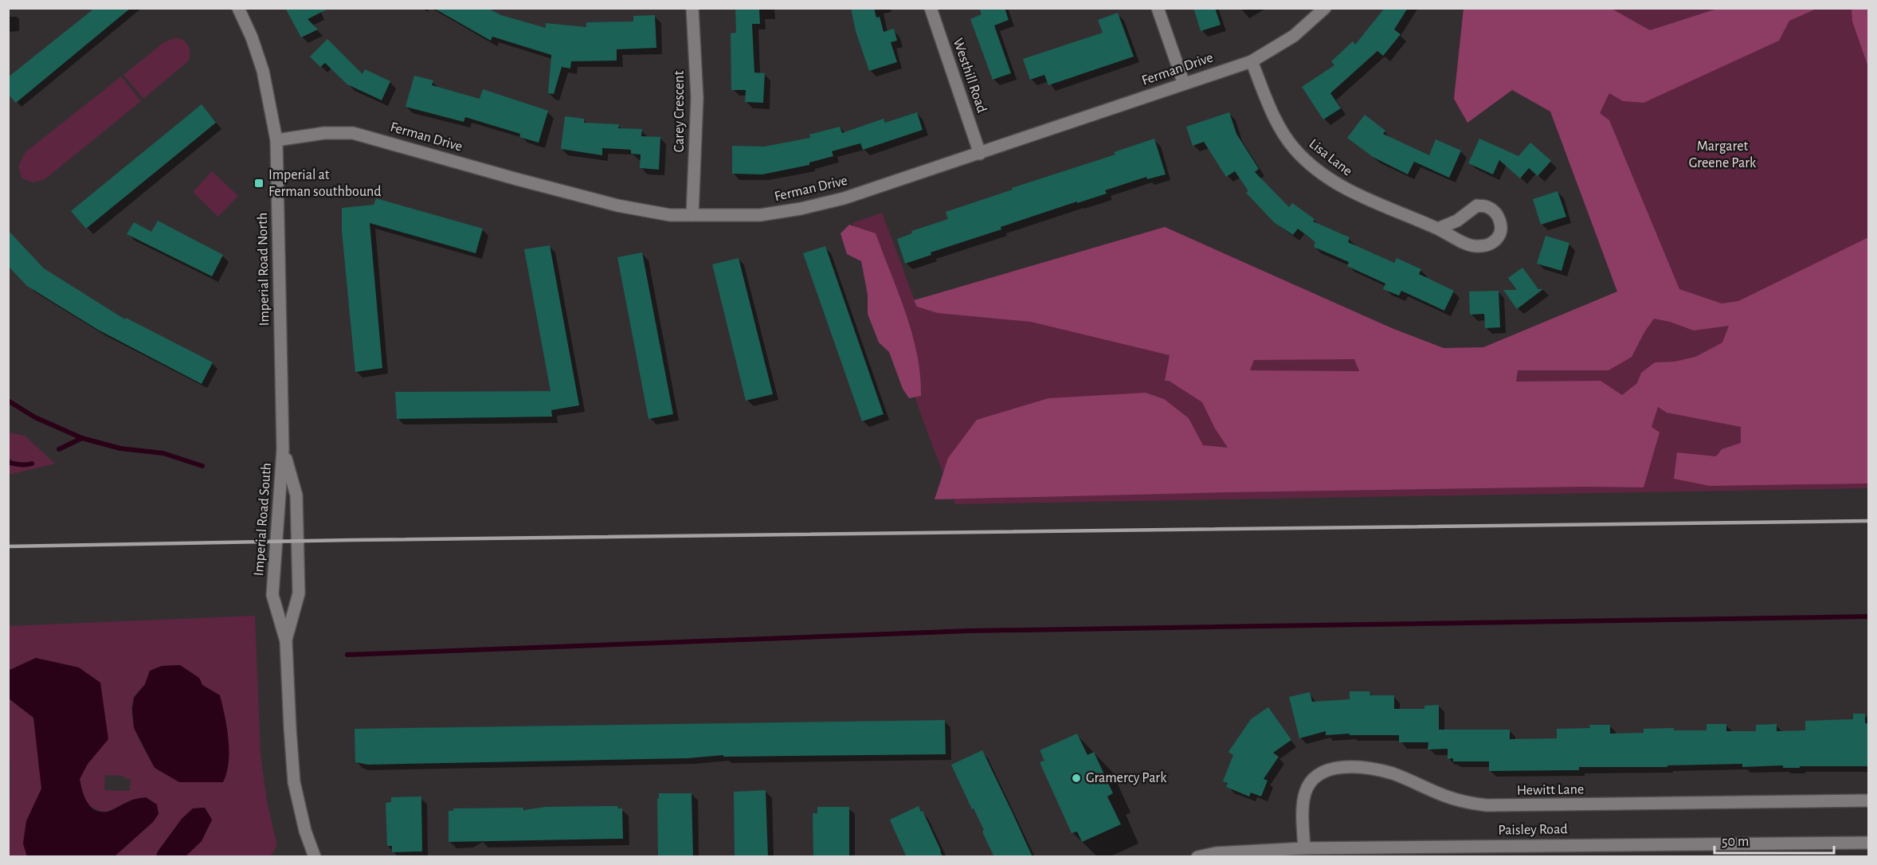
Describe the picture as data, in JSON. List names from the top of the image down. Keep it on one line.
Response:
{"streets":{"street":["Ferman Drive","Westhill Road","Carey Crescent","Lisa Lane","Imperial Road North","Imperial Road South","Hewitt Lane","Paisley Road"]},"crossings":[["Ferman Drive","Westhill Road"],["Ferman Drive","Carey Crescent"],["Ferman Drive","Lisa Lane"],["Ferman Drive","Imperial Road North"],["Imperial Road North","Imperial Road South"],["Hewitt Lane","Paisley Road"]],"parks":["Margaret Greene Park"],"places":{"transit":["Imperial at Ferman southbound"],"other":["Gramercy Park"]},"scale_bar":"50 m"}
